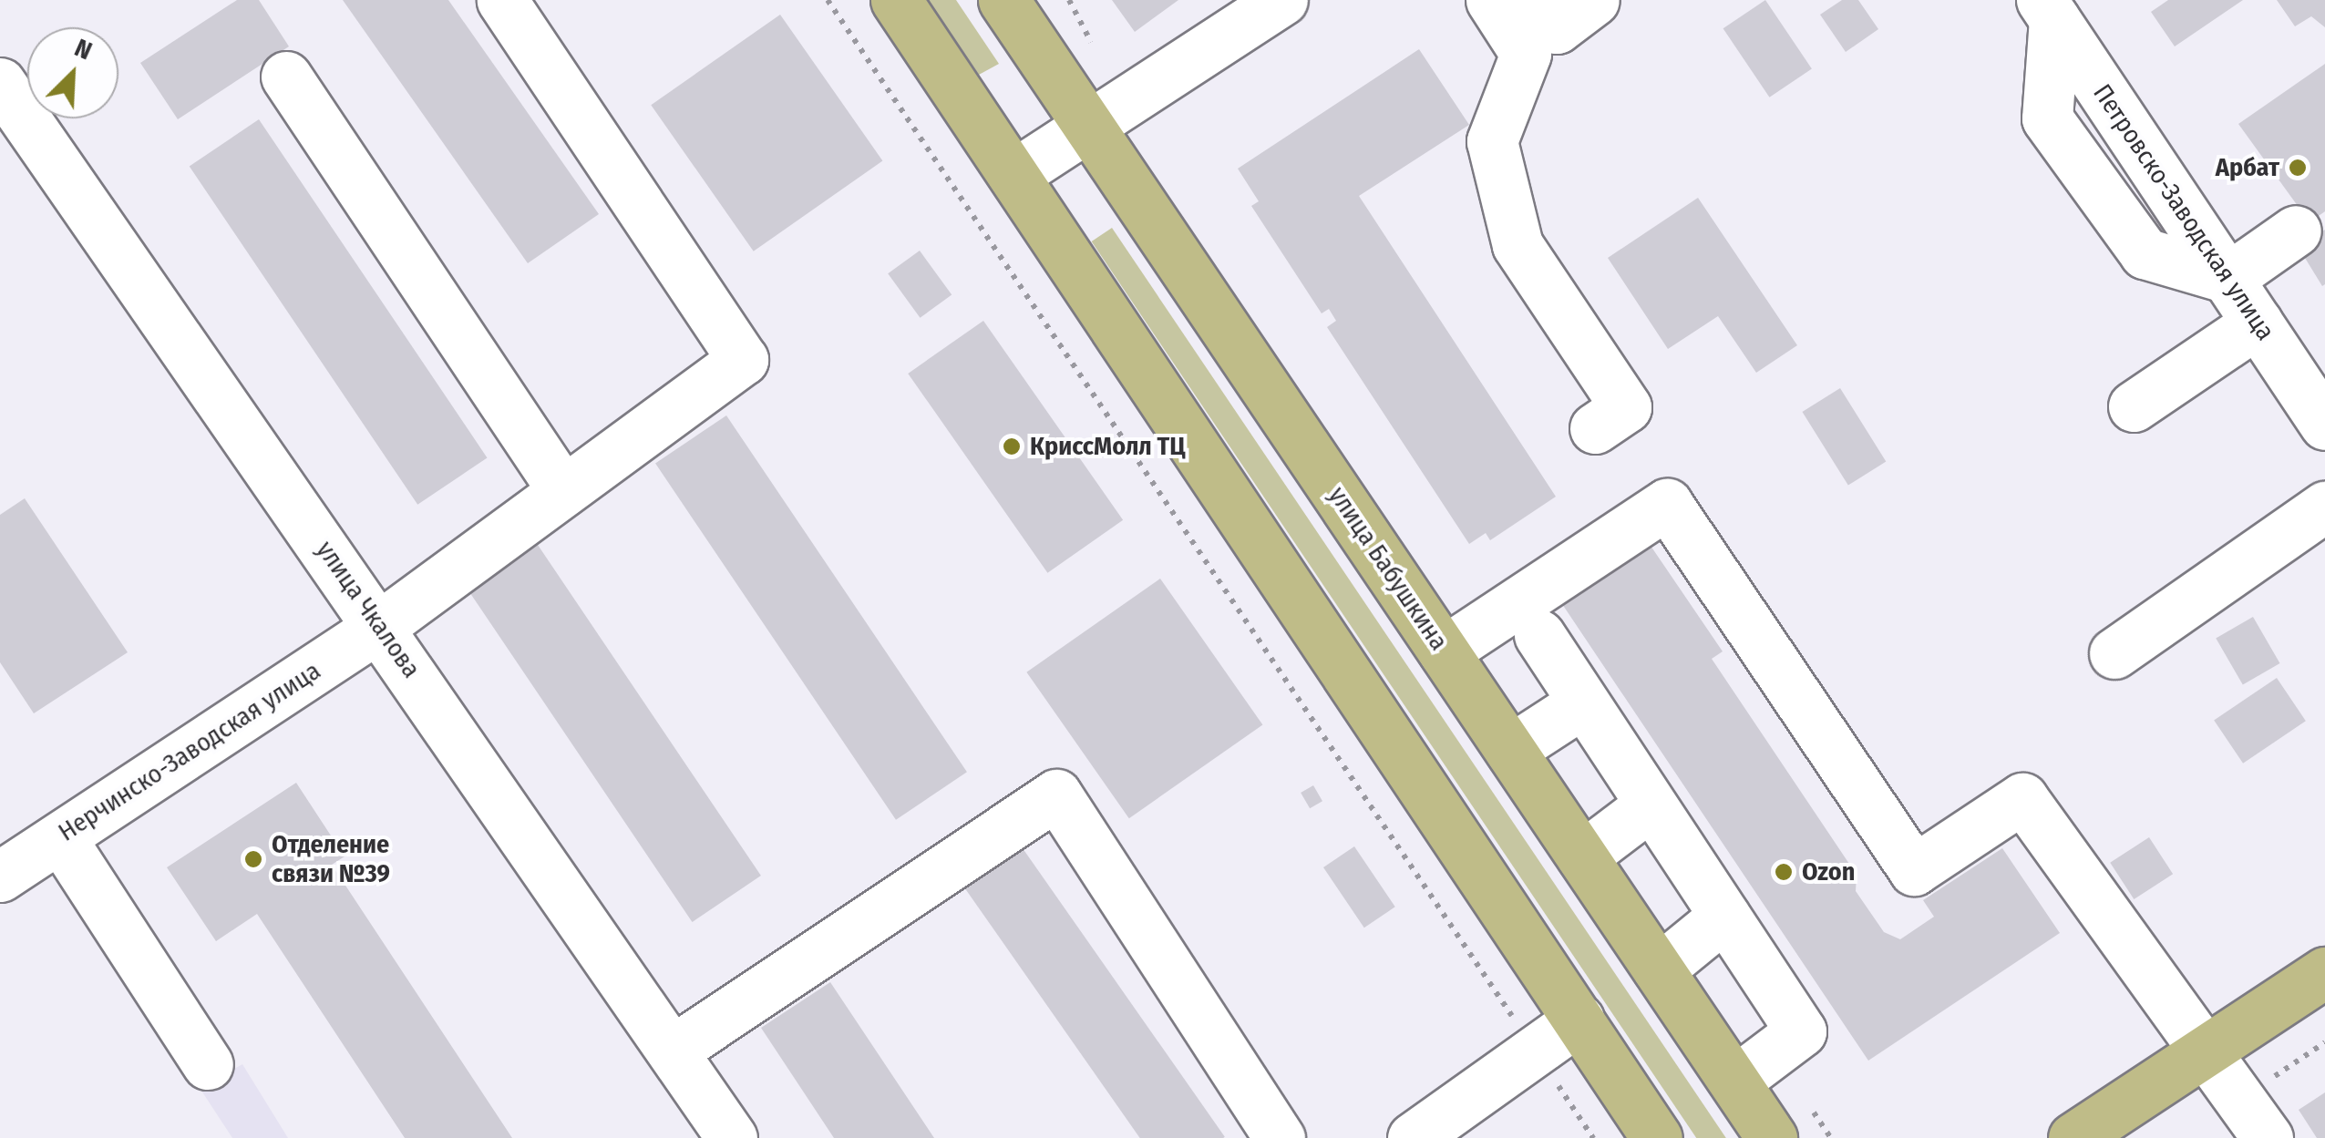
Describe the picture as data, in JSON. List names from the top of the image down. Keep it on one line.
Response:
{"streets":{"main road":["улица Бабушкина"],"street":["Петровско-Заводская улица","улица Чкалова","Нерчинско-Заводская улица"]},"crossings":[["улица Чкалова","Нерчинско-Заводская улица"]],"places":["Арбат","КриссМолл ТЦ","Отделение связи №39","Ozon"],"north":"top right"}
